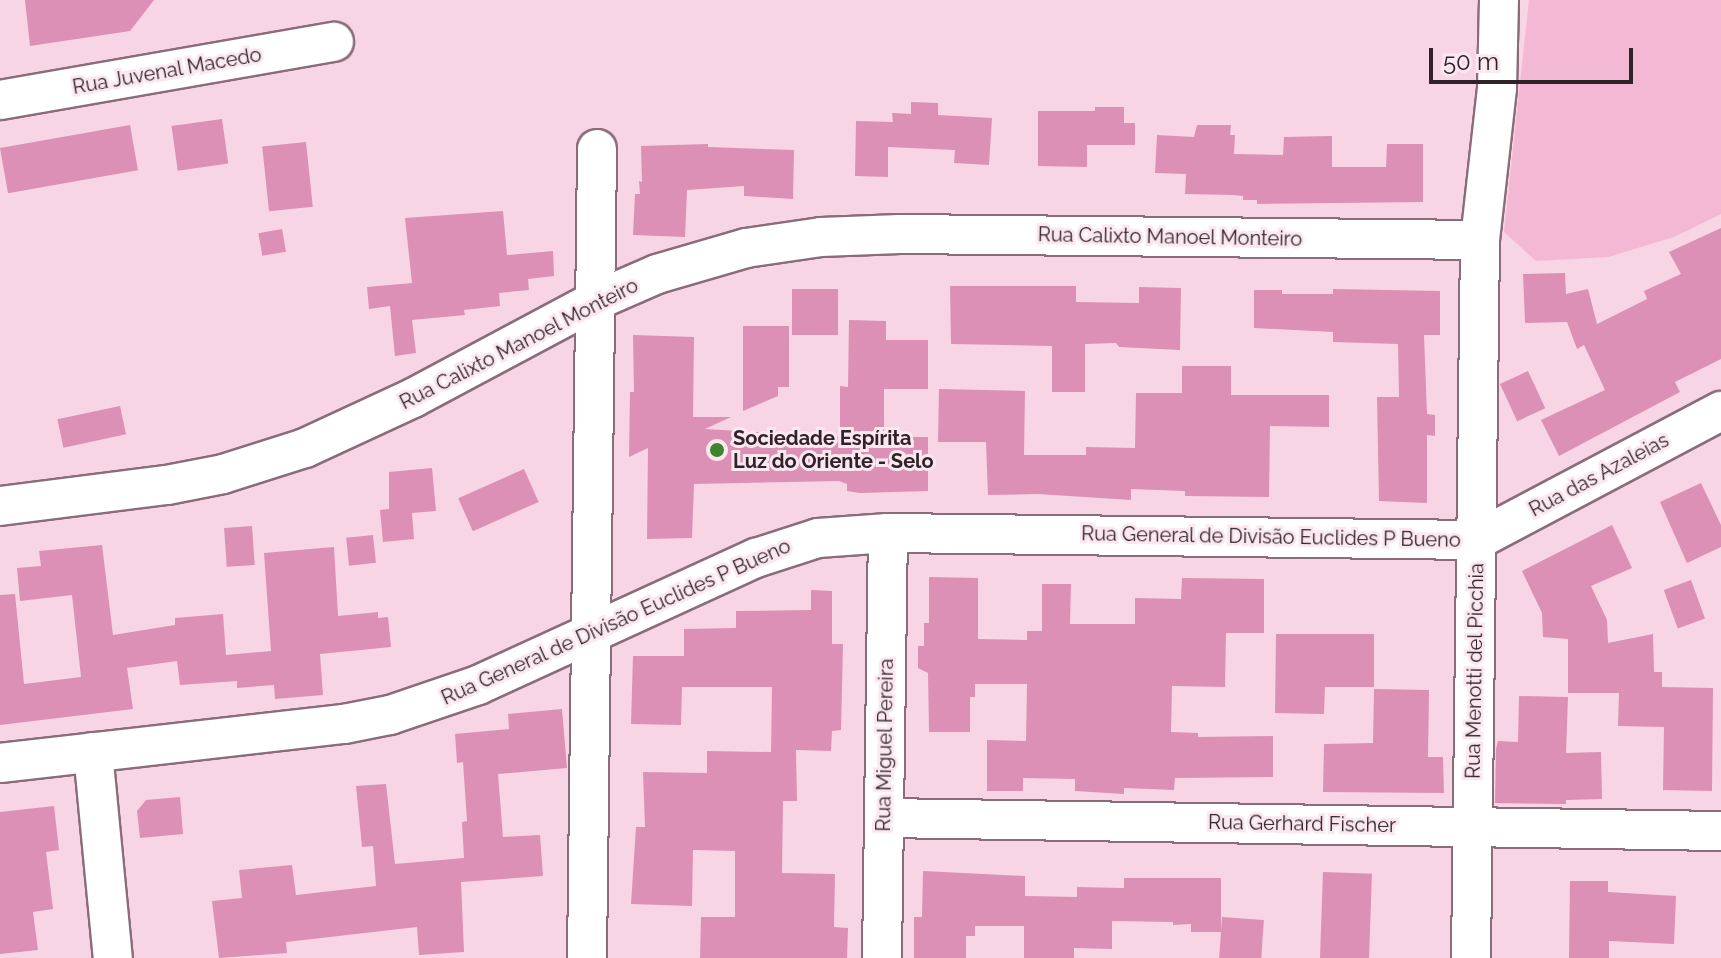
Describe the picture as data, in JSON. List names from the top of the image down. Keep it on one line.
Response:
{"streets":{"street":["Rua Juvenal Macedo","Rua Calixto Manoel Monteiro","Rua das Azaleias","Rua General de Divisão Euclides P Bueno","Rua Menotti del Picchia","Rua Miguel Pereira","Rua Gerhard Fischer"]},"crossings":[["Rua Calixto Manoel Monteiro","Rua Menotti del Picchia"],["Rua das Azaleias","Rua General de Divisão Euclides P Bueno"],["Rua das Azaleias","Rua Menotti del Picchia"],["Rua General de Divisão Euclides P Bueno","Rua Menotti del Picchia"],["Rua General de Divisão Euclides P Bueno","Rua Miguel Pereira"],["Rua Menotti del Picchia","Rua Gerhard Fischer"],["Rua Miguel Pereira","Rua Gerhard Fischer"]],"places":["Sociedade Espírita Luz do Oriente - Selo"],"scale_bar":"50 m"}
